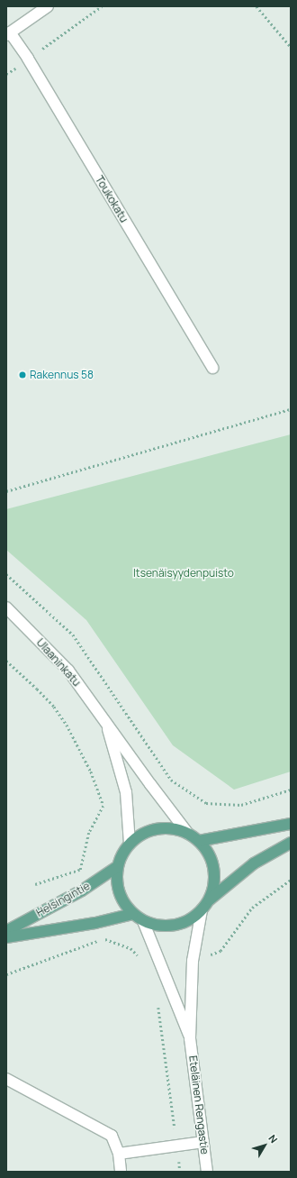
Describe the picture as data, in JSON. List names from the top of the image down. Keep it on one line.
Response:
{"streets":{"main road":["Helsingintie"],"street":["Toukokatu","Ulaaninkatu","Eteläinen Rengastie"]},"crossings":[["Ulaaninkatu","Helsingintie"],["Ulaaninkatu","Eteläinen Rengastie"],["Helsingintie","Eteläinen Rengastie"]],"parks":["Itsenäisyydenpuisto"],"places":["Rakennus 58"],"north":"top right"}
